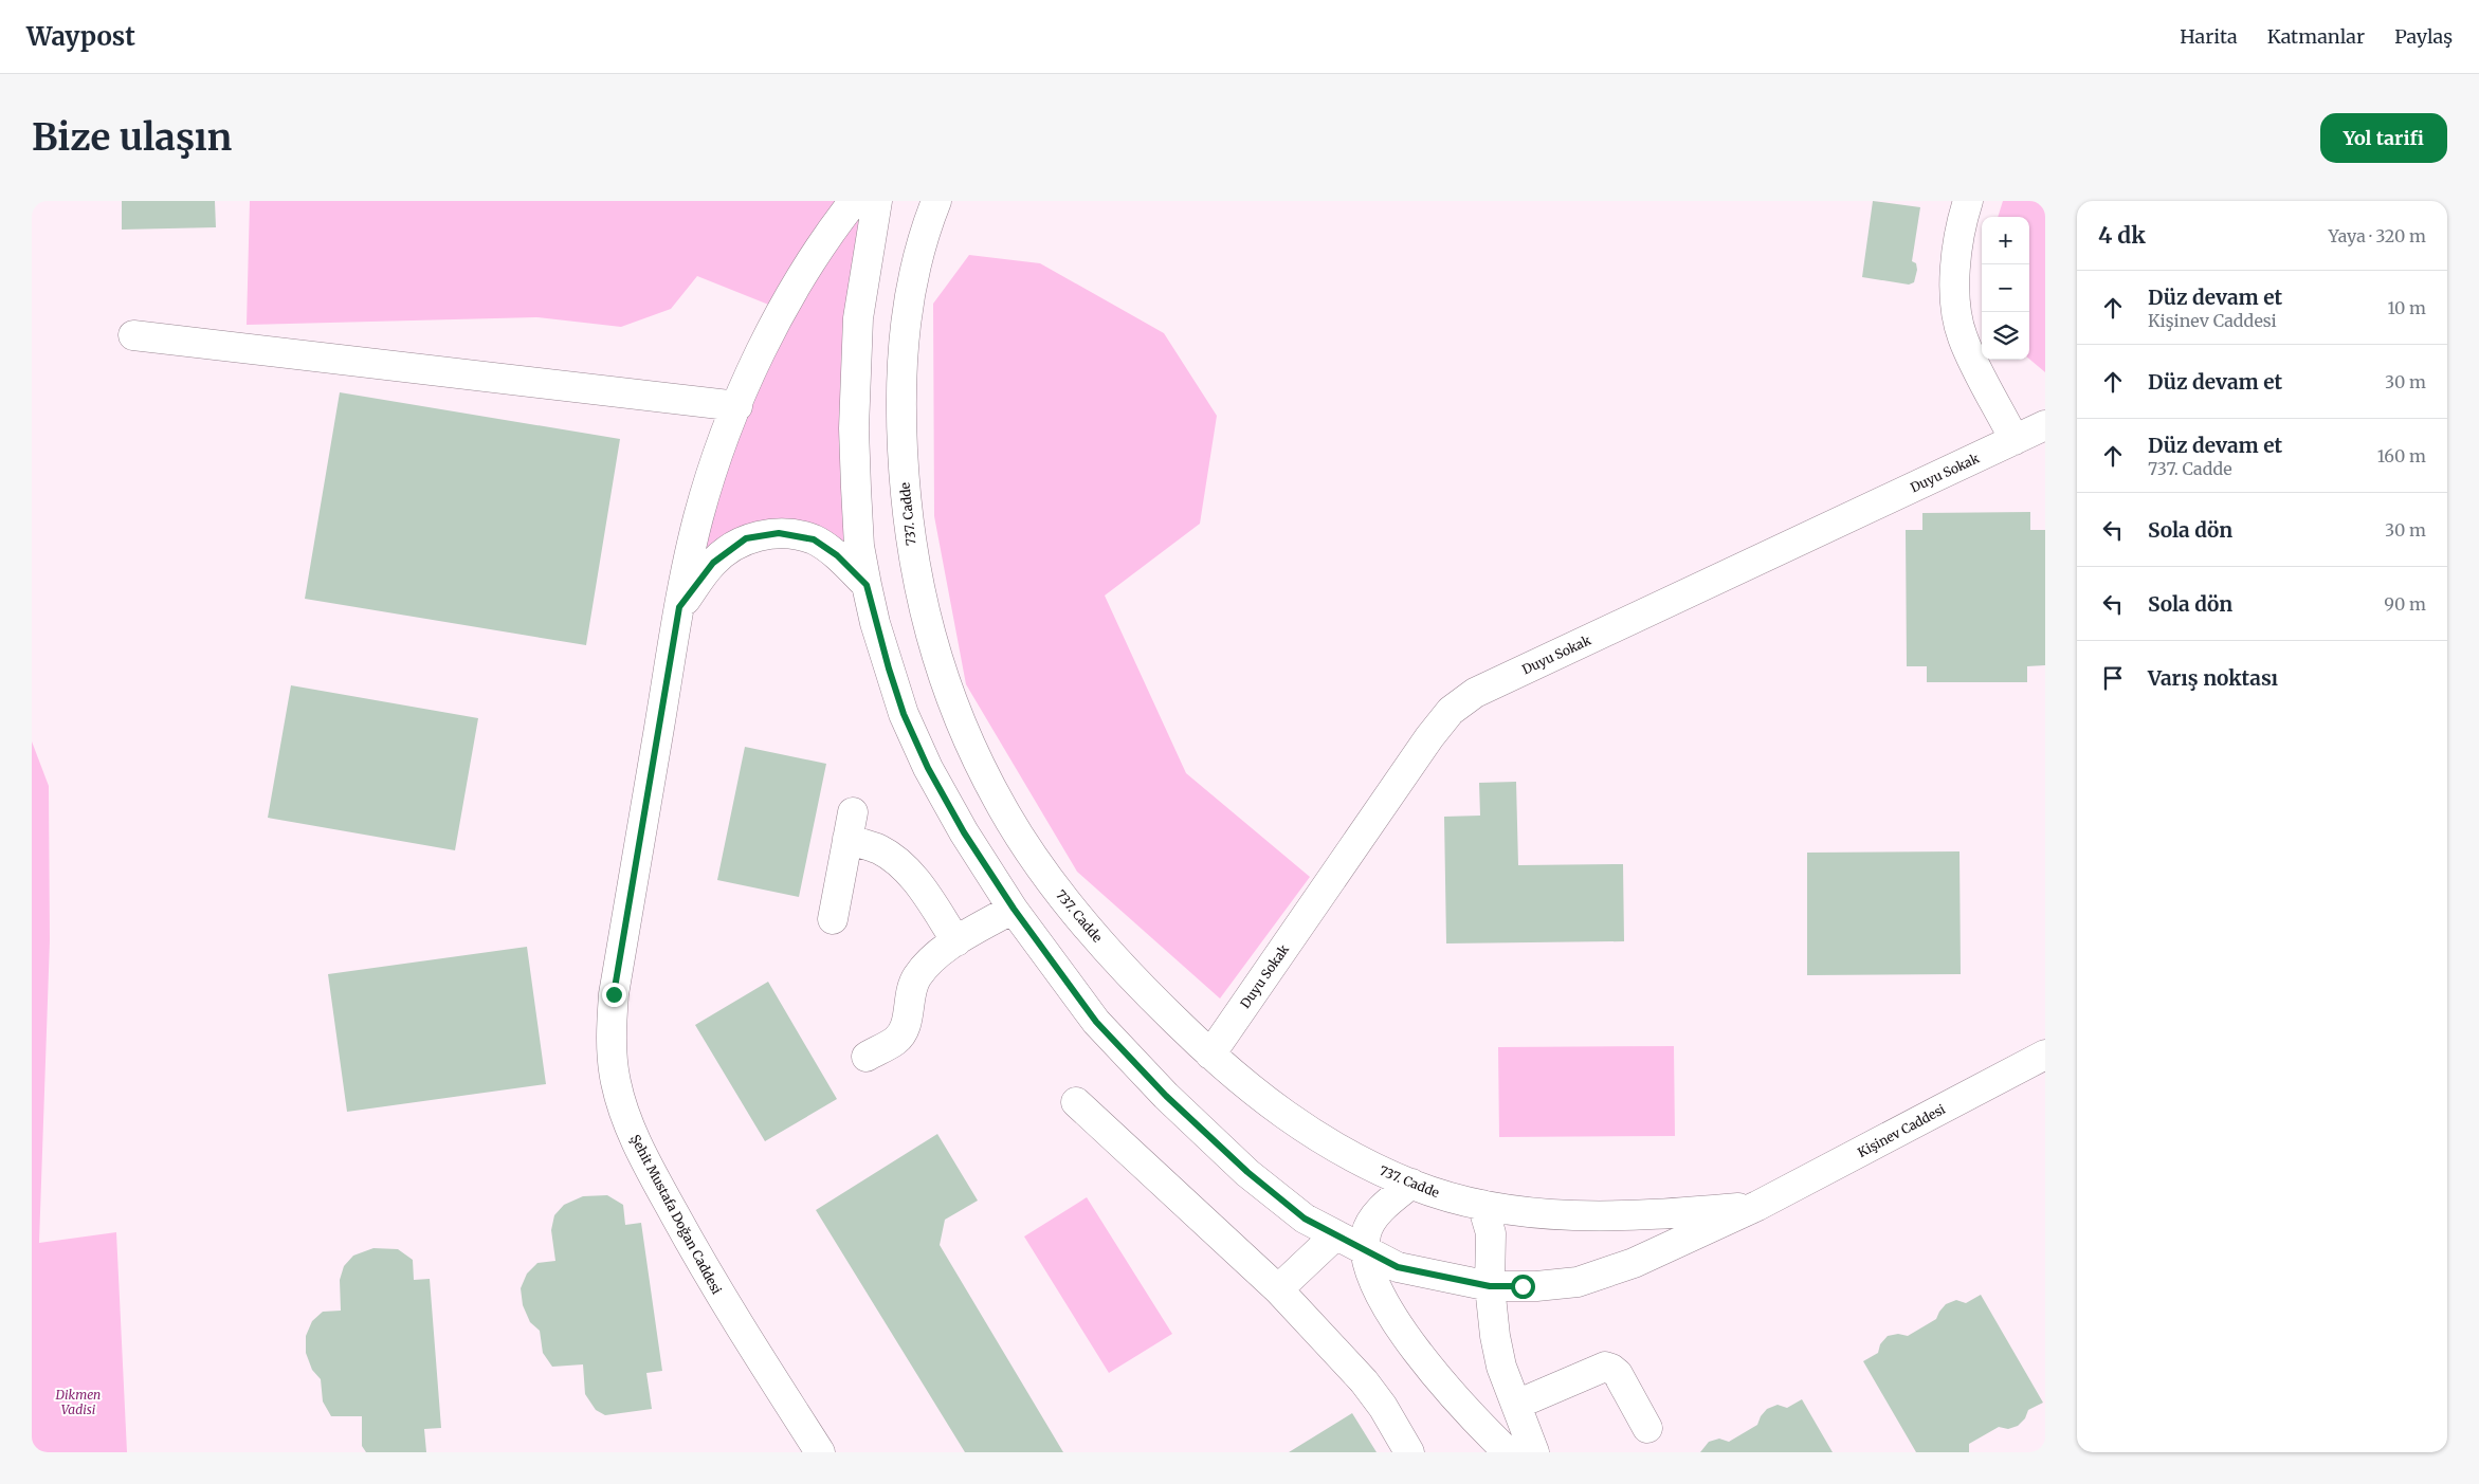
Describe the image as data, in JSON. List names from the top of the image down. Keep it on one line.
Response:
{"streets":{"street":["Duyu Sokak","737. Cadde","Kişinev Caddesi","Şehit Mustafa Doğan Caddesi"]},"crossings":[["Duyu Sokak","737. Cadde"],["737. Cadde","Kişinev Caddesi"]],"parks":["Dikmen Vadisi"],"page":{"header":"Waypost","nav":["Harita","Katmanlar","Paylaş"],"buttons":"Yol tarifi","title":"Bize ulaşın","heading":["4 dk","Yaya · 320 m"],"map_buttons":["+","−"],"list":[["Düz devam et","Kişinev Caddesi","10 m"],["Düz devam et","30 m"],["Düz devam et","737. Cadde","160 m"],["Sola dön","30 m"],["Sola dön","90 m"],"Varış noktası"]}}
